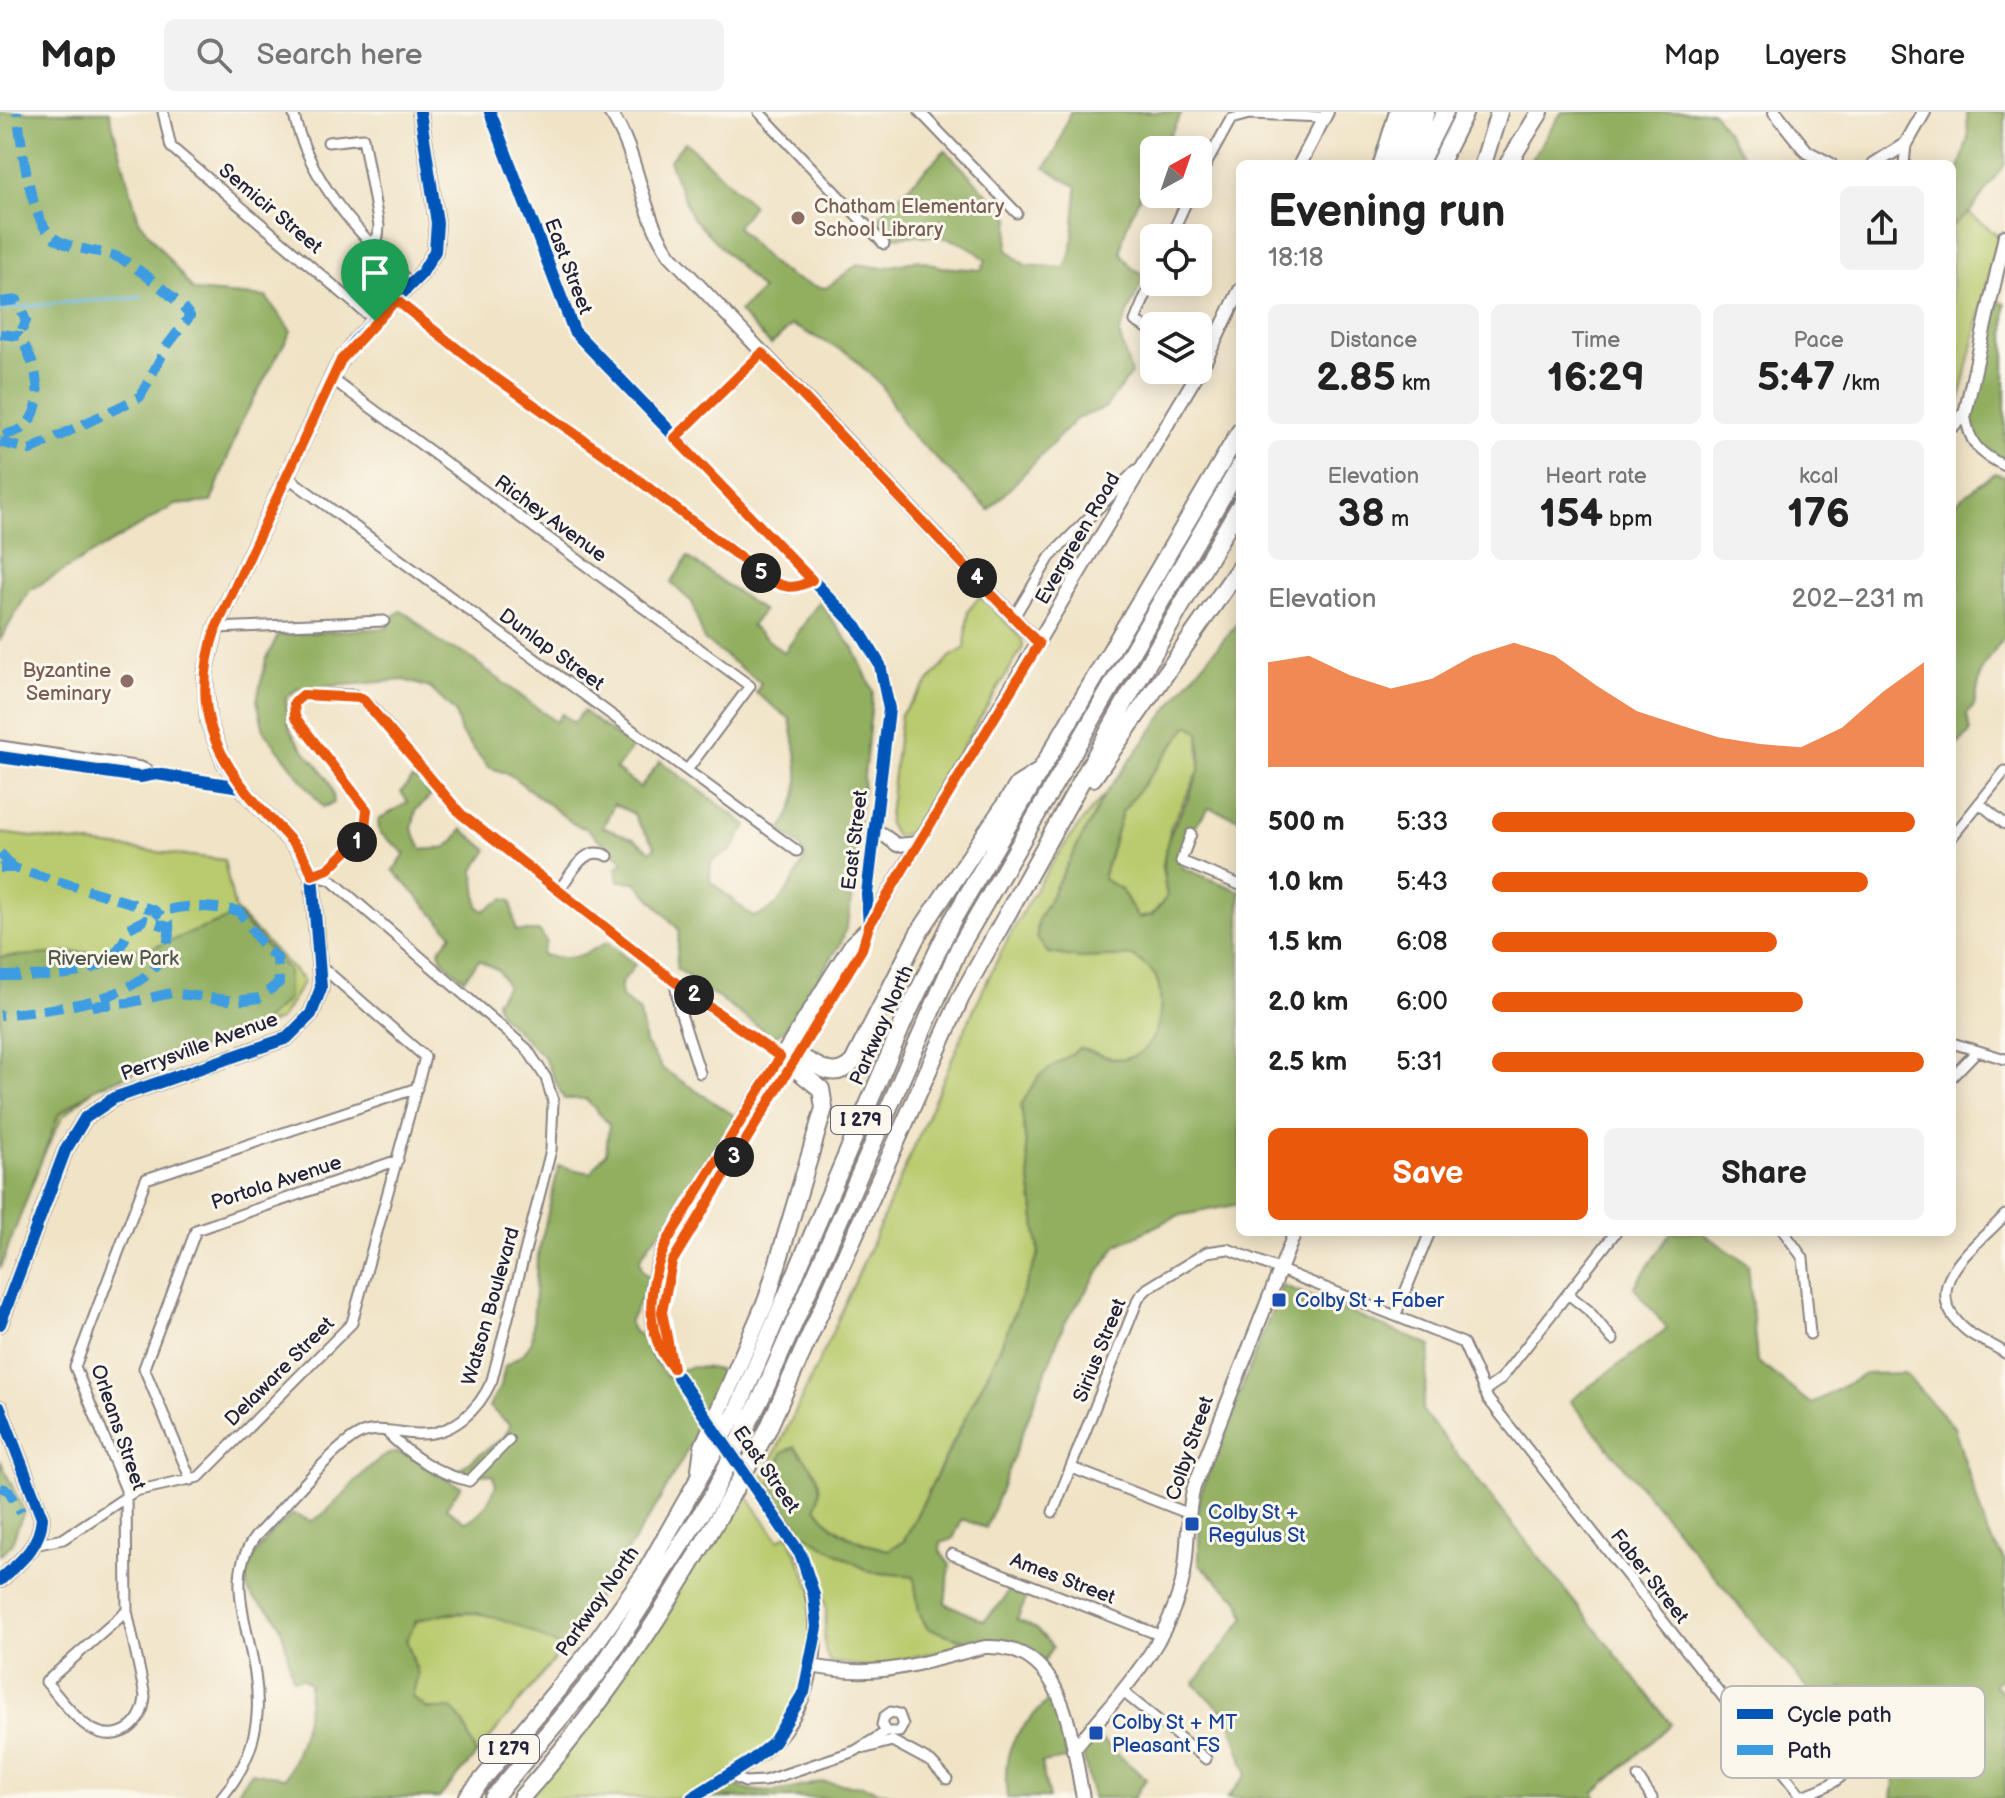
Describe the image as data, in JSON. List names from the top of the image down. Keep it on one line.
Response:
{"streets":{"highway":["Parkway North","I 279"],"main road":["Perrysville Avenue"],"street":["Semicir Street","East Street","Richey Avenue","Evergreen Road","Dunlap Street","Portola Avenue","Watson Boulevard","Sirius Street","Delaware Street","Orleans Street","Colby Street","Faber Street","Ames Street"]},"crossings":[["Semicir Street","Perrysville Avenue"],["East Street","Evergreen Road"],["Richey Avenue","Dunlap Street"],["Richey Avenue","Perrysville Avenue"],["Dunlap Street","Perrysville Avenue"],["Perrysville Avenue","Watson Boulevard"],["Perrysville Avenue","Delaware Street"],["Portola Avenue","Delaware Street"],["Sirius Street","Colby Street"],["Sirius Street","Faber Street"],["Delaware Street","Orleans Street"],["Colby Street","Faber Street"],["Colby Street","Ames Street"]],"parks":["Riverview Park"],"places":{"other":["Chatham Elementary School Library","Byzantine Seminary"],"transit":["Colby St + Faber","Colby St + Regulus St","Colby St + MT Pleasant FS"]},"legend":["Cycle path","Path"],"north":"top right","page":{"header":"Map","search":"Search here","nav":["Map","Layers","Share"],"heading":["Evening run","18:18"],"stats":[["Distance","2.85 km"],["Time","16:29"],["Pace","5:47 /km"],["Elevation","38 m"],["Heart rate","154 bpm"],["kcal","176"]],"pins":["5","4","1","2","3"],"chart":["Elevation","202–231 m"],"list":[{"name":"500 m","note":"5:33"},{"name":"1.0 km","note":"5:43"},{"name":"1.5 km","note":"6:08"},{"name":"2.0 km","note":"6:00"},{"name":"2.5 km","note":"5:31"}],"buttons":["Save","Share"]}}
